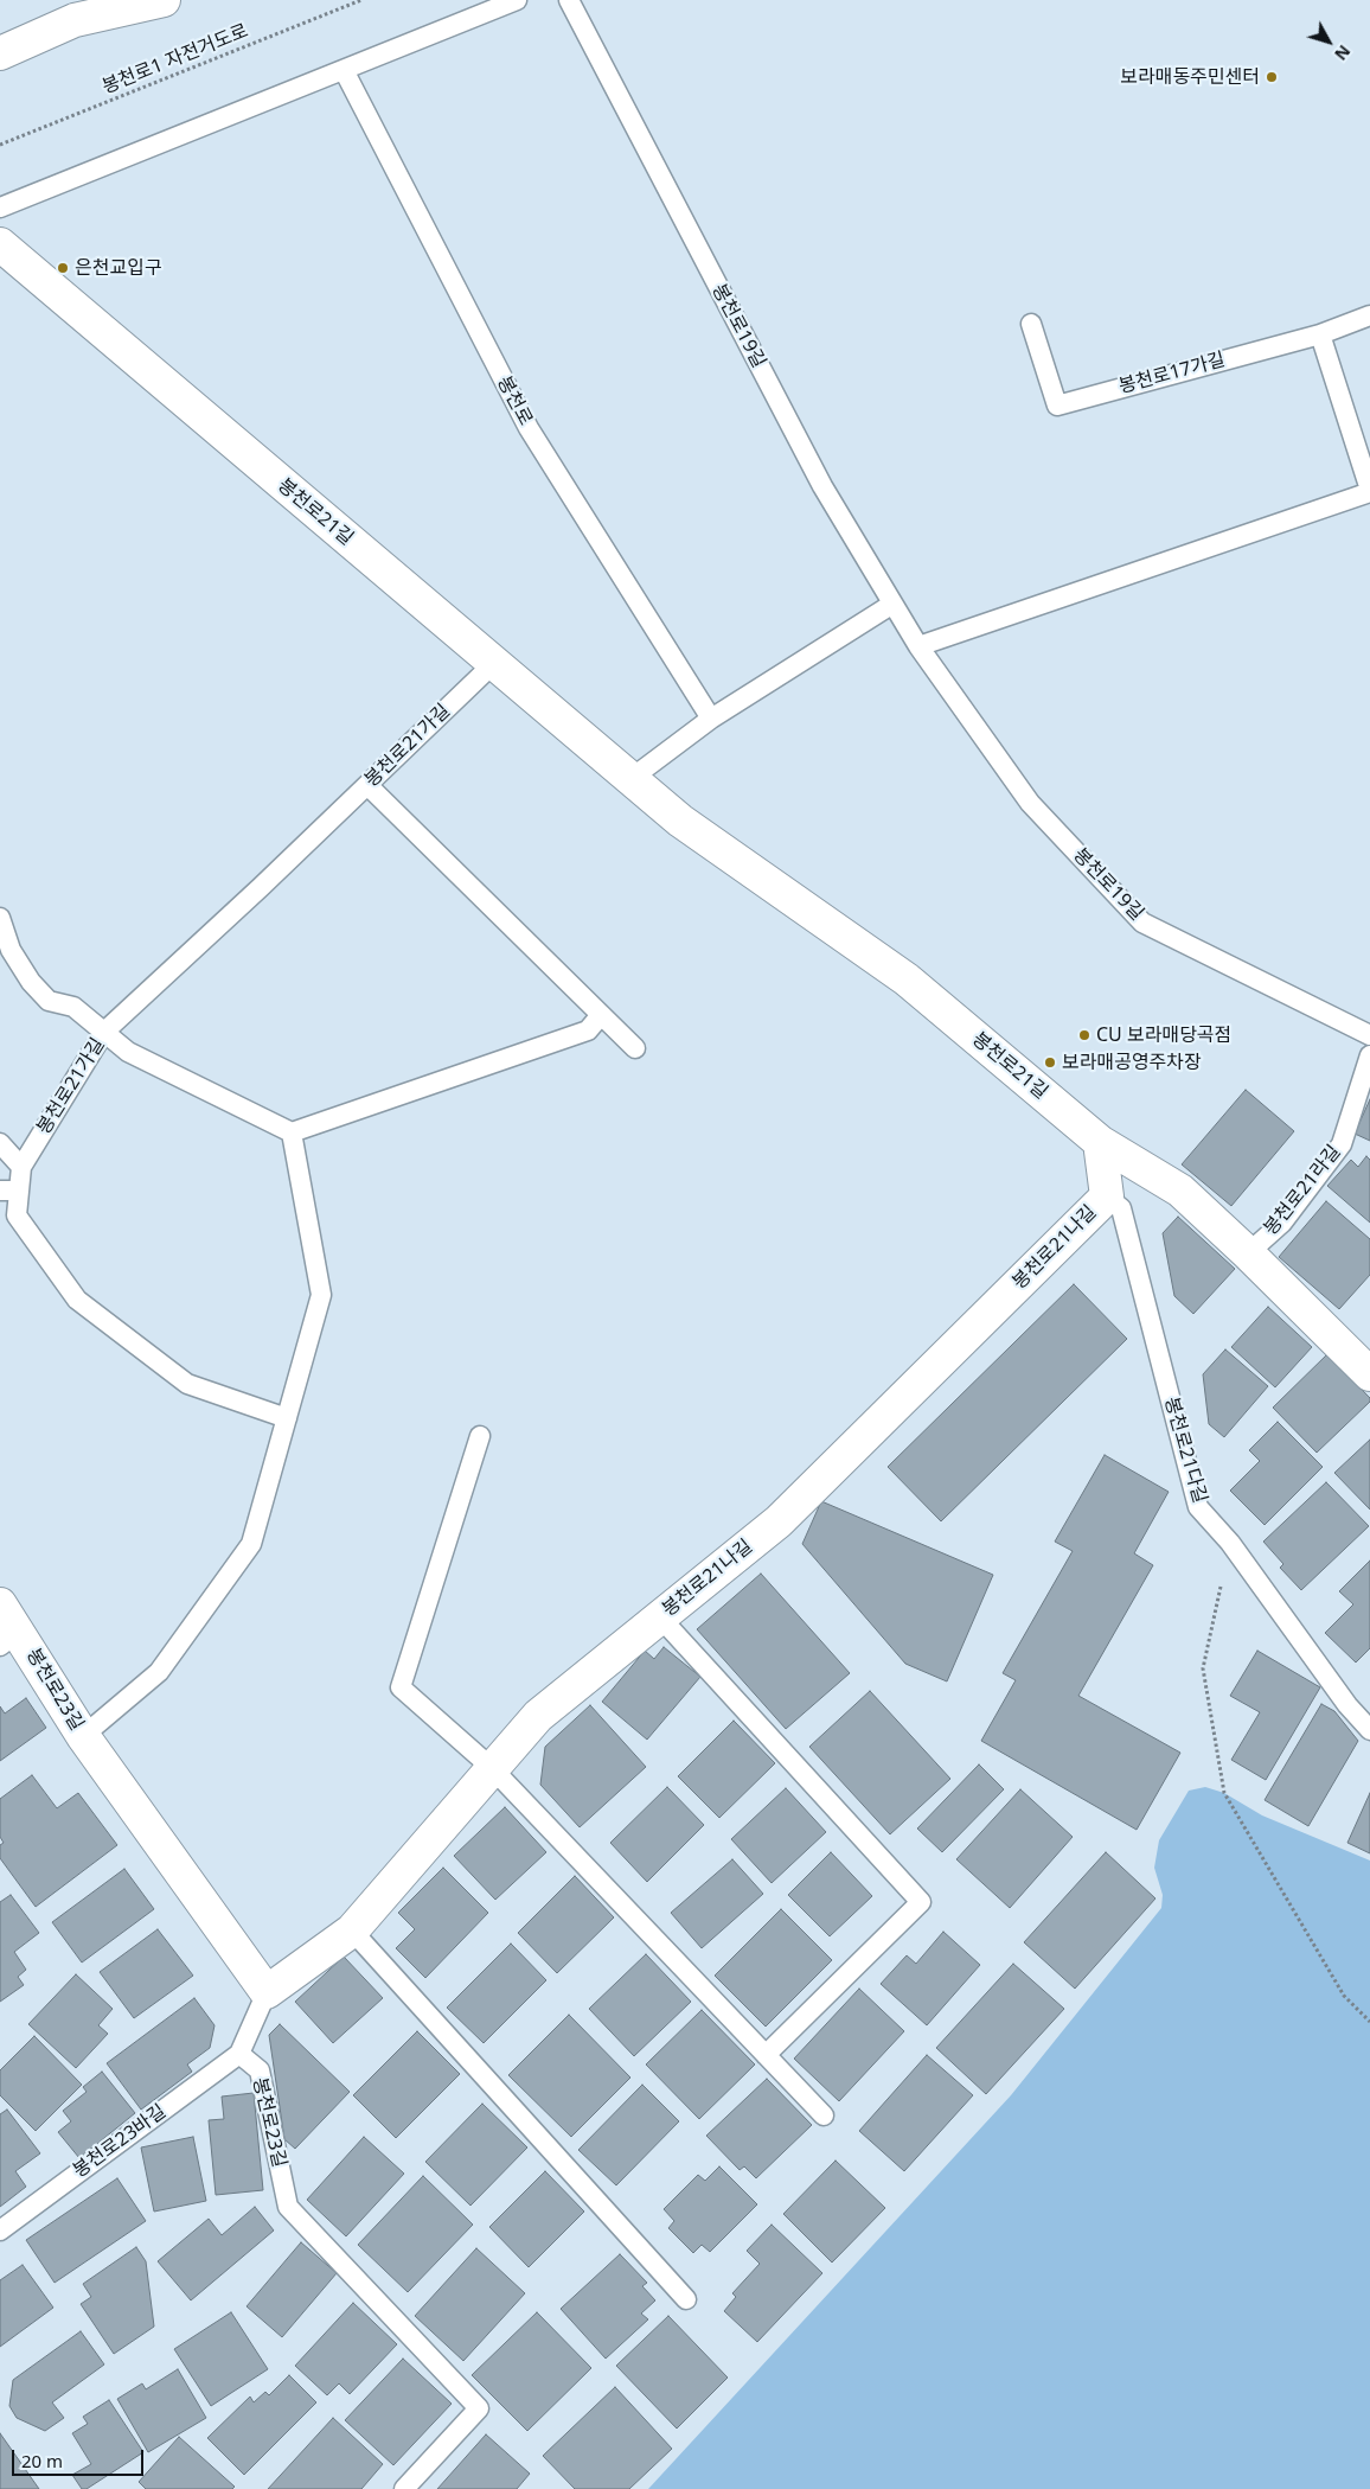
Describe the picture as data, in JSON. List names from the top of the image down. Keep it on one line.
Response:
{"streets":{"street":["봉천로21길","봉천로21나길","봉천로23길"],"lane":["봉천로19길","봉천로17가길","봉천로","봉천로21가길","봉천로21라길","봉천로21다길","봉천로23바길"],"path":["봉천로1 자전거도로"]},"crossings":[["봉천로21길","봉천로21가길"],["봉천로21길","봉천로21라길"],["봉천로21길","봉천로21나길"],["봉천로21나길","봉천로21다길"],["봉천로21나길","봉천로23길"],["봉천로23길","봉천로23바길"]],"places":["보라매동주민센터","은천교입구","CU 보라매당곡점","보라매공영주차장"],"scale_bar":"20 m","north":"bottom right"}
